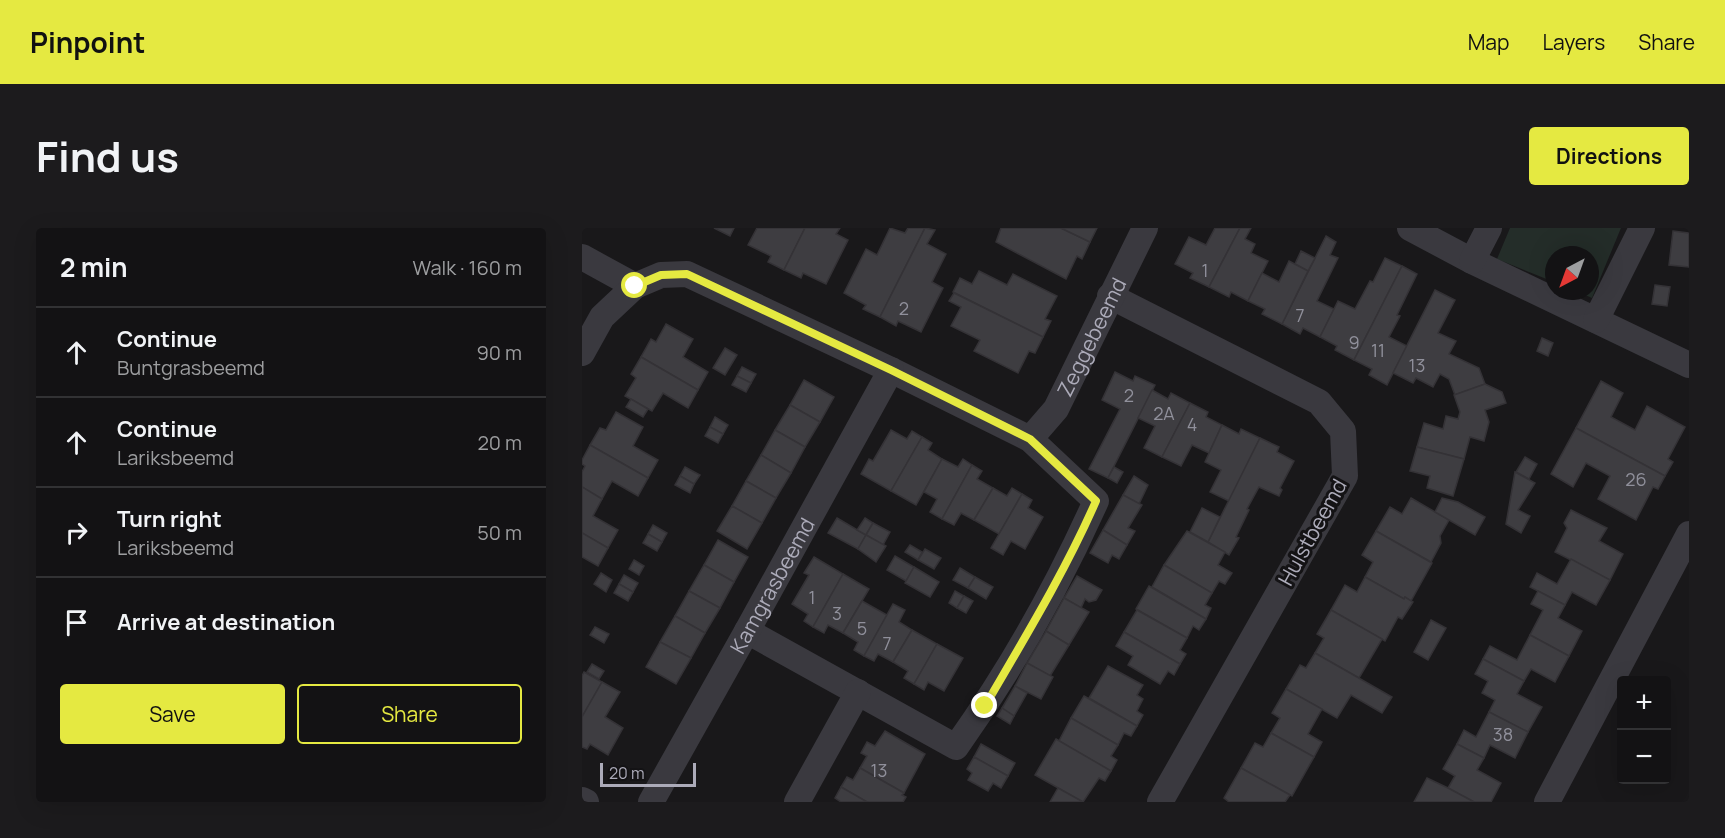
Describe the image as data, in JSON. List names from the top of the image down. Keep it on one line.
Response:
{"streets":{"street":["Zeggebeemd","Hulstbeemd","Kamgrasbeemd"]},"crossings":[["Zeggebeemd","Hulstbeemd"]],"house_numbers":["1","2","7","9","11","13","2","2A","4","26","1","3","5","7","38","13"],"scale_bar":"20 m","north":"bottom left","page":{"header":"Pinpoint","nav":["Map","Layers","Share"],"title":"Find us","buttons":["Directions",["Save","Share"]],"heading":["2 min","Walk · 160 m"],"list":[["Continue","Buntgrasbeemd","90 m"],["Continue","Lariksbeemd","20 m"],["Turn right","Lariksbeemd","50 m"],"Arrive at destination"],"map_buttons":["+","−"],"scale":"20 m"}}
